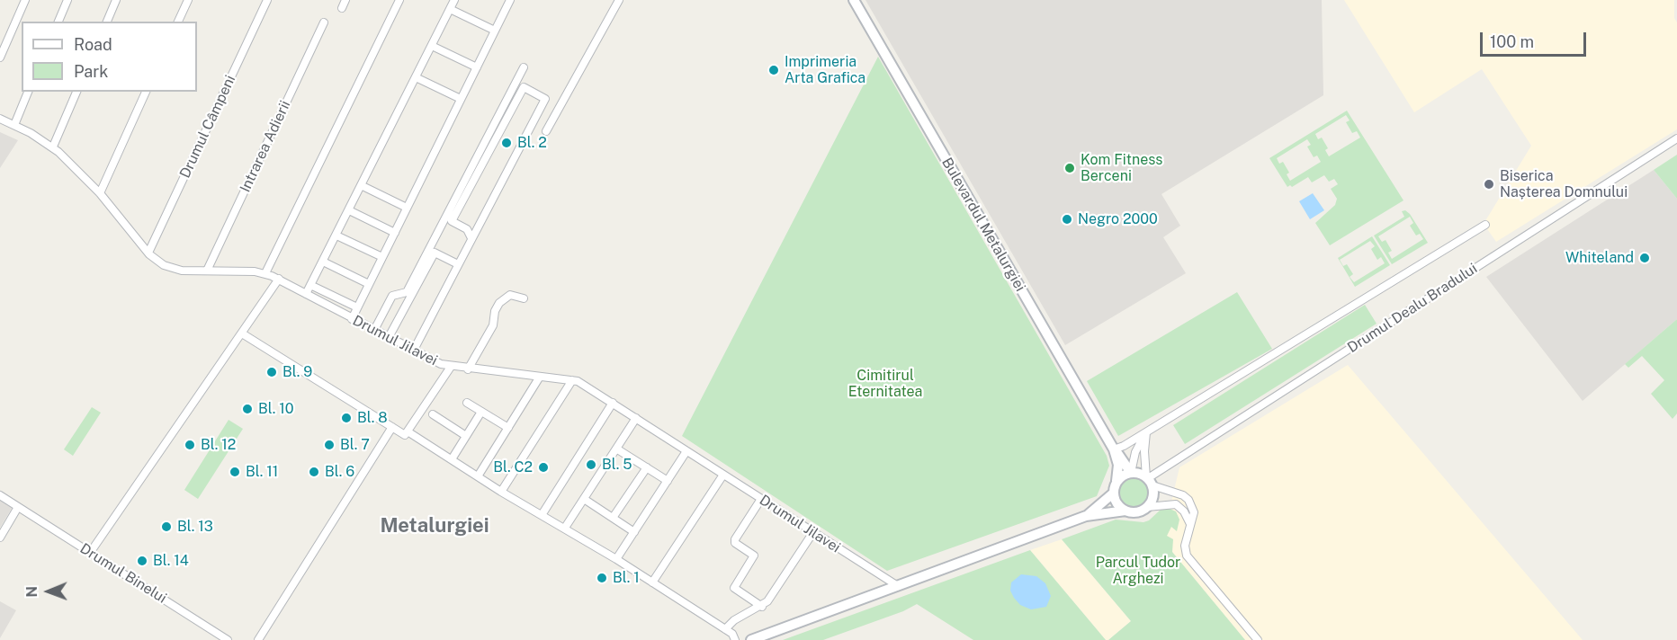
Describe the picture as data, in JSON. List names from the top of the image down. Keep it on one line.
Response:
{"streets":{"main road":["Bulevardul Metalurgiei"],"street":["Drumul Câmpeni","Intrarea Adierii","Drumul Dealu Bradului","Drumul Jilavei","Drumul Binelui"]},"crossings":[["Drumul Câmpeni","Drumul Jilavei"],["Intrarea Adierii","Drumul Jilavei"],["Bulevardul Metalurgiei","Drumul Dealu Bradului"]],"districts":["Metalurgiei"],"parks":["Cimitirul Eternitatea","Parcul Tudor Arghezi"],"places":["Imprimeria Arta Grafica","Bl. 2","Kom Fitness Berceni","Biserica Nașterea Domnului","Negro 2000","Whiteland","Bl. 9","Bl. 10","Bl. 8","Bl. 12","Bl. 7","Bl. 5","Bl. C2","Bl. 11","Bl. 6","Bl. 13","Bl. 14","Bl. 1"],"legend":["Road","Park"],"scale_bar":"100 m","north":"left"}
